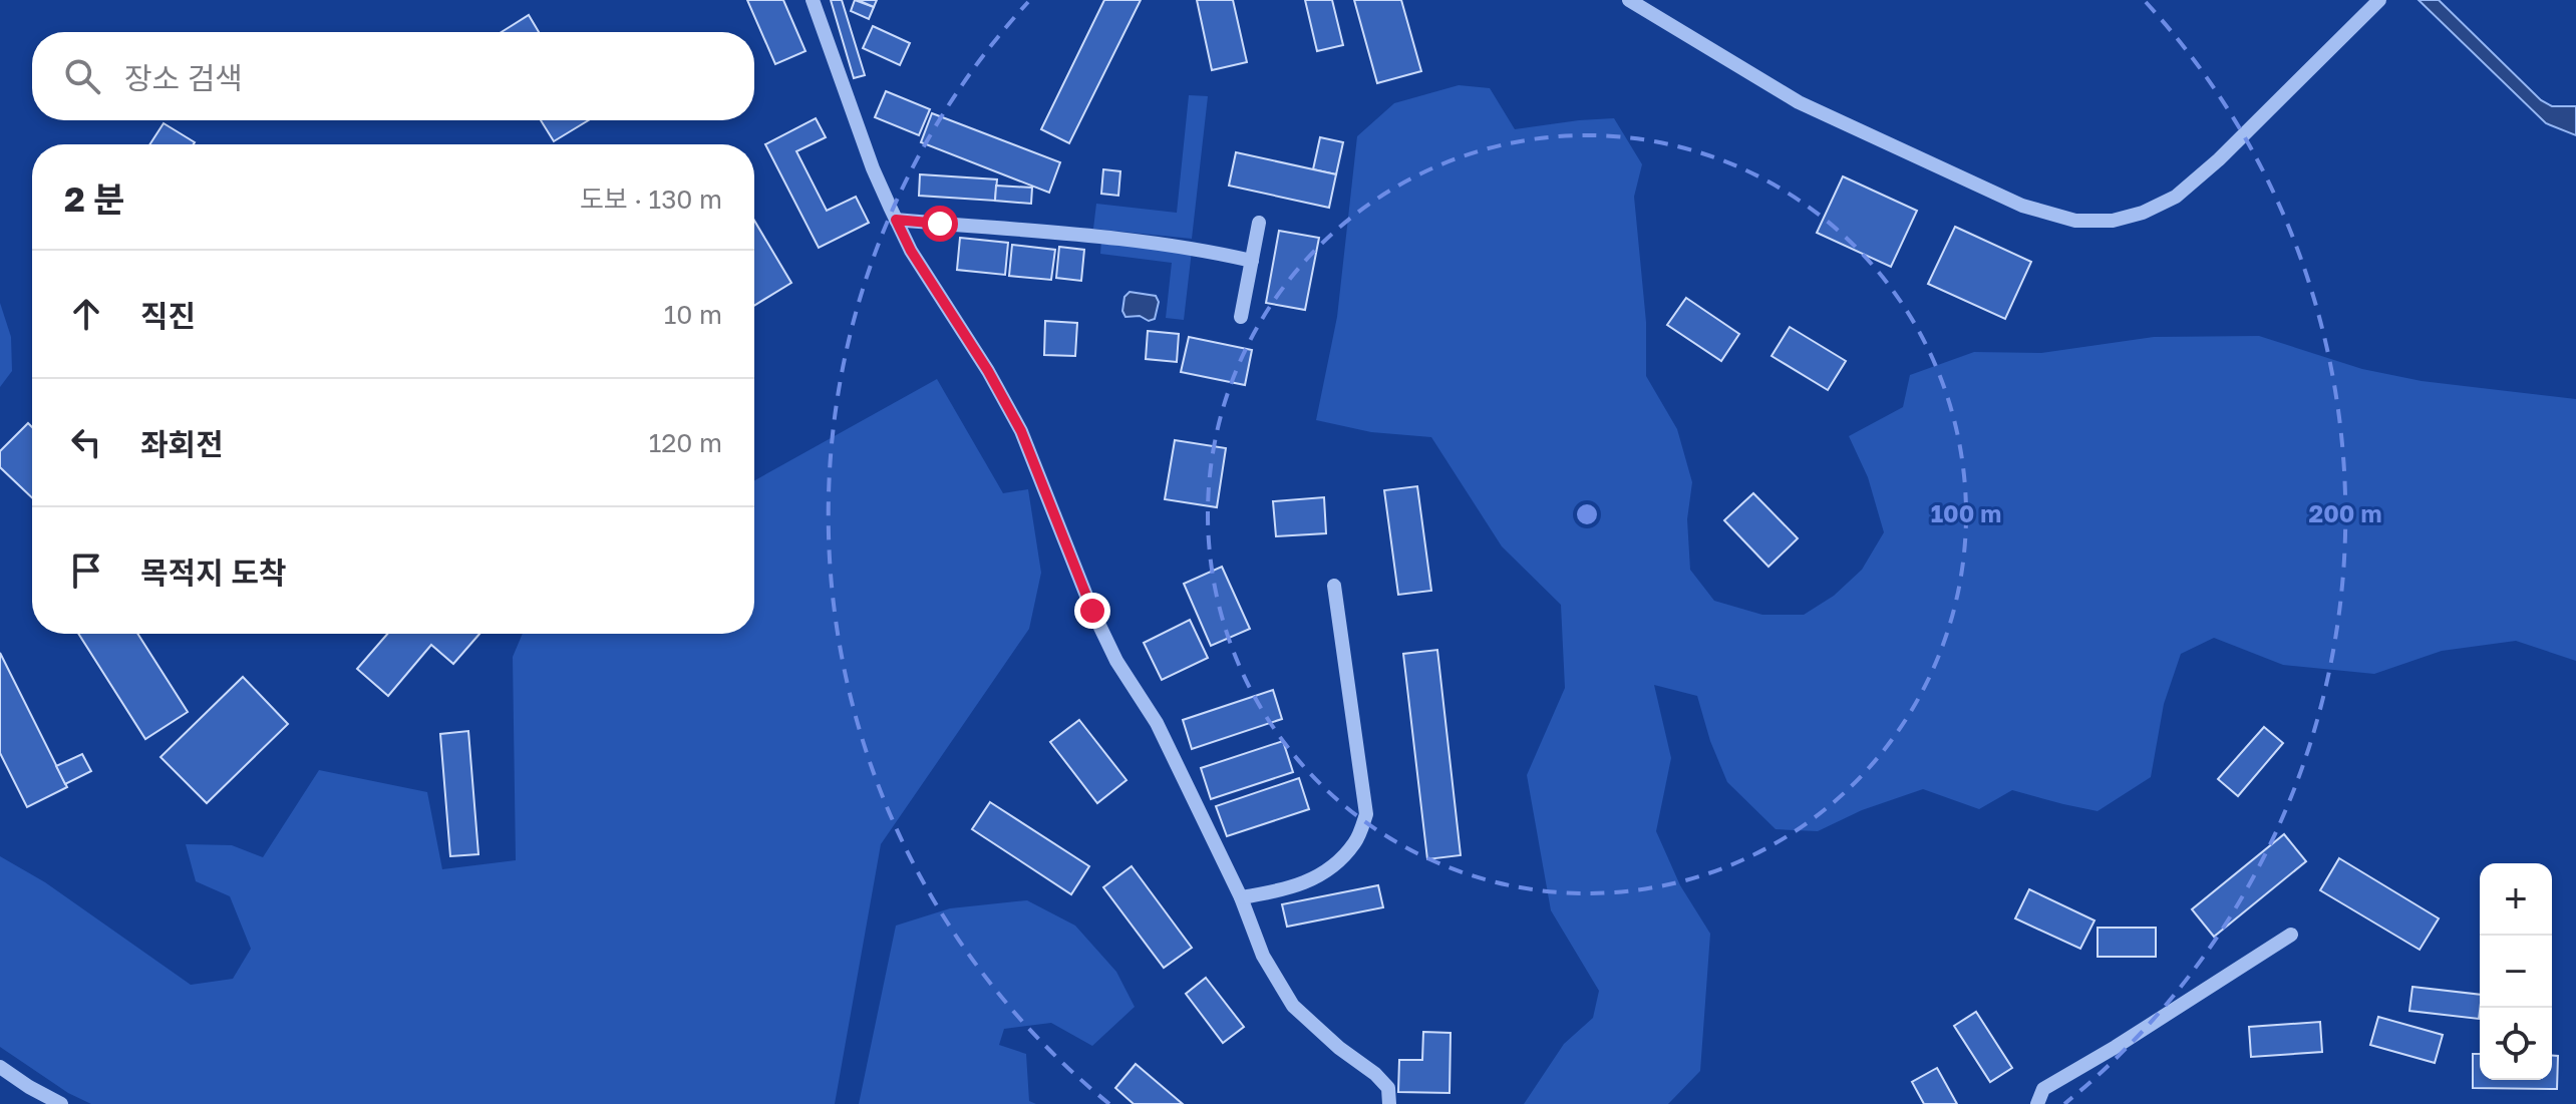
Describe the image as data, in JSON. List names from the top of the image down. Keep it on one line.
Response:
{"page":{"search":"장소 검색","heading":["2 분","도보 · 130 m"],"list":[["직진","10 m"],["좌회전","120 m"],"목적지 도착"],"map_buttons":["+","−"]},"rings":["100 m","200 m"]}
